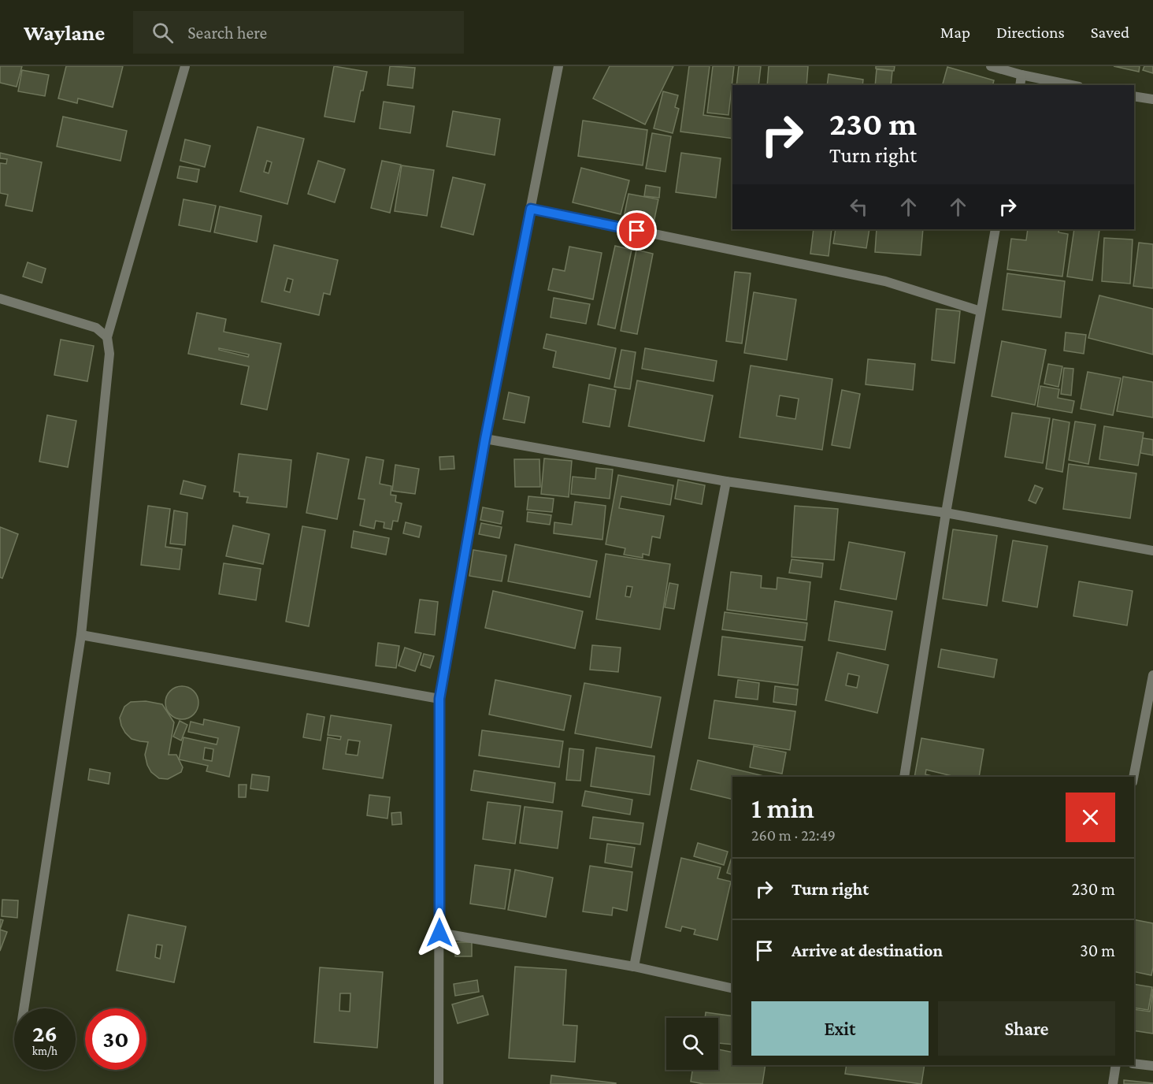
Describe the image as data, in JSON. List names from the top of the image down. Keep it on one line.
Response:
{"page":{"header":"Waylane","search":"Search here","nav":["Map","Directions","Saved"],"turn":["230 m","Turn right"],"heading":["1 min","260 m · 22:49"],"list":[{"name":"Turn right","value":"230 m"},{"name":"Arrive at destination","value":"30 m"}],"buttons":["Exit","Share"],"speed":"26 km/h","limit":"30"}}
